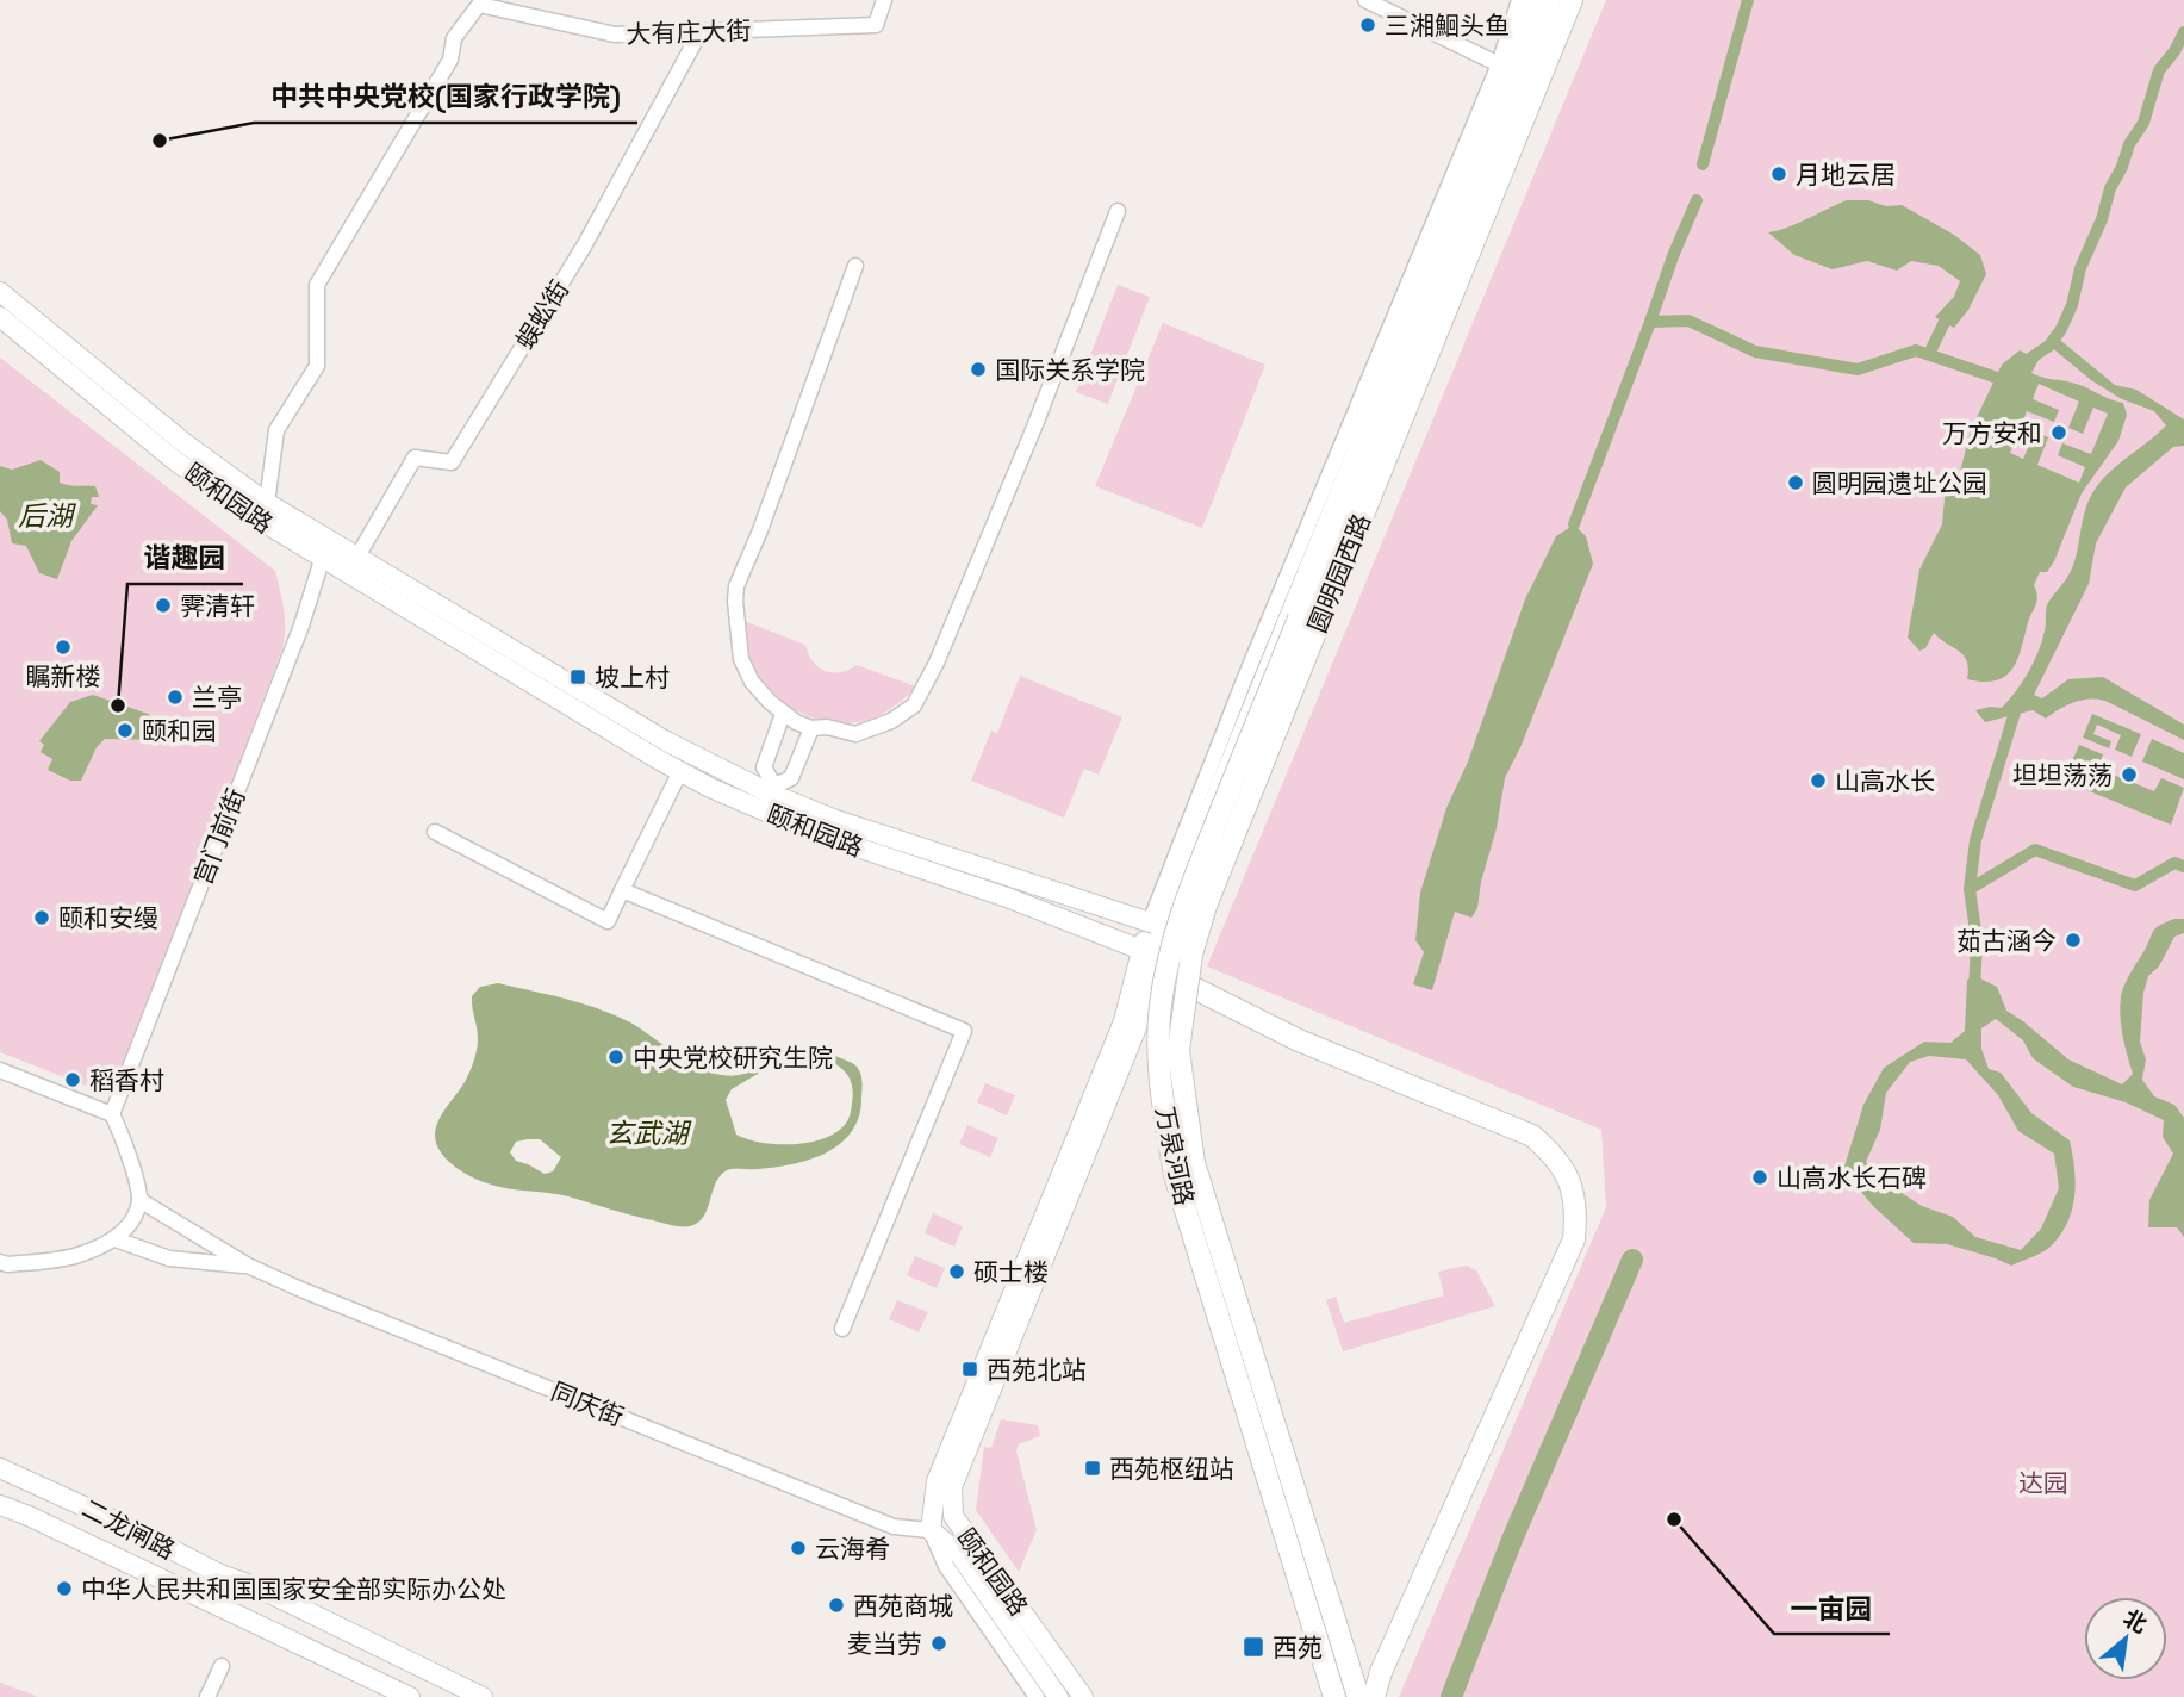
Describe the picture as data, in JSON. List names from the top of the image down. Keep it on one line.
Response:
{"streets":{"highway":["圆明园西路","万泉河路"],"main road":["颐和园路","二龙闸路"],"street":["大有庄大街","蜈蚣街","宫门前街","同庆街"]},"crossings":[["大有庄大街","蜈蚣街"],["大有庄大街","颐和园路"],["蜈蚣街","颐和园路"],["颐和园路","圆明园西路"],["颐和园路","宫门前街"],["颐和园路","同庆街"],["圆明园西路","万泉河路"]],"water":["后湖","玄武湖"],"parks":["达园"],"places":{"other":["三湘鮰头鱼","中共中央党校(国家行政学院)","月地云居","国际关系学院","万方安和","圆明园遗址公园","霁清轩","瞩新楼","兰亭","谐趣园","颐和园","坦坦荡荡","山高水长","颐和安缦","茹古涵今","中央党校研究生院","稻香村","山高水长石碑","硕士楼","一亩园","云海肴","中华人民共和国国家安全部实际办公处","西苑商城","麦当劳"],"transit":["坡上村","西苑北站","西苑枢纽站","西苑"]},"north":"top right"}
